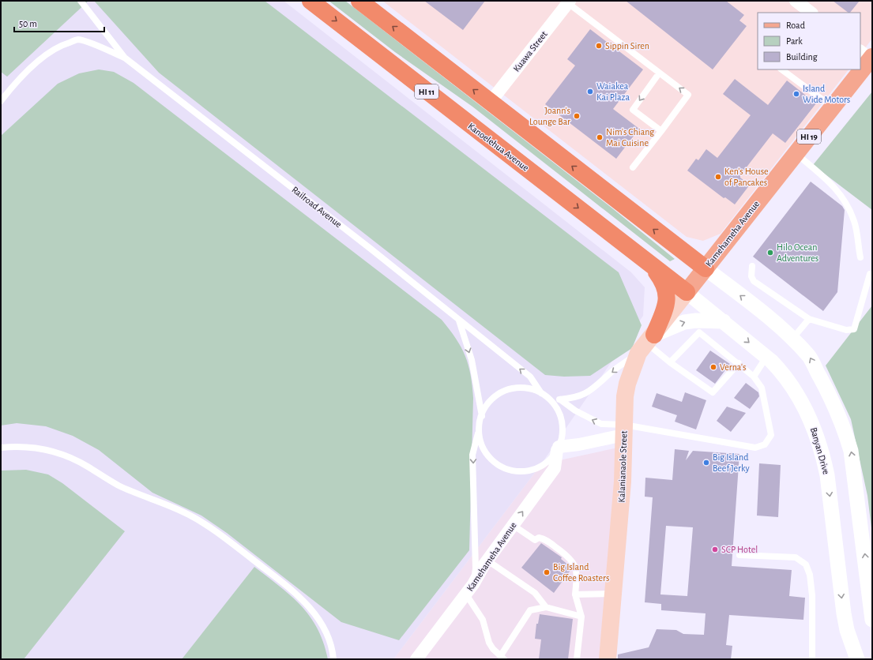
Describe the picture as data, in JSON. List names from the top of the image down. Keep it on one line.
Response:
{"streets":{"highway":["HI 11","Kanoelehua Avenue"],"main road":["HI 19","Kamehameha Avenue","Kalanianaole Street"],"street":["Kuawa Street","Banyan Drive"],"lane":["Railroad Avenue"]},"crossings":[["Kanoelehua Avenue","Kamehameha Avenue"],["Kanoelehua Avenue","Banyan Drive"],["Kanoelehua Avenue","Kalanianaole Street"],["Railroad Avenue","Kamehameha Avenue"],["Kamehameha Avenue","Banyan Drive"],["Kamehameha Avenue","Kalanianaole Street"],["Banyan Drive","Kalanianaole Street"]],"places":["Sippin Siren","Waiakea Kai Plaza","Island Wide Motors","Joann's Lounge Bar","Nim's Chiang Mai Cuisine","Ken's House of Pancakes","Hilo Ocean Adventures","Verna's","Big Island Beef Jerky","SCP Hotel","Big Island Coffee Roasters"],"legend":["Road","Park","Building"],"scale_bar":"50 m"}
